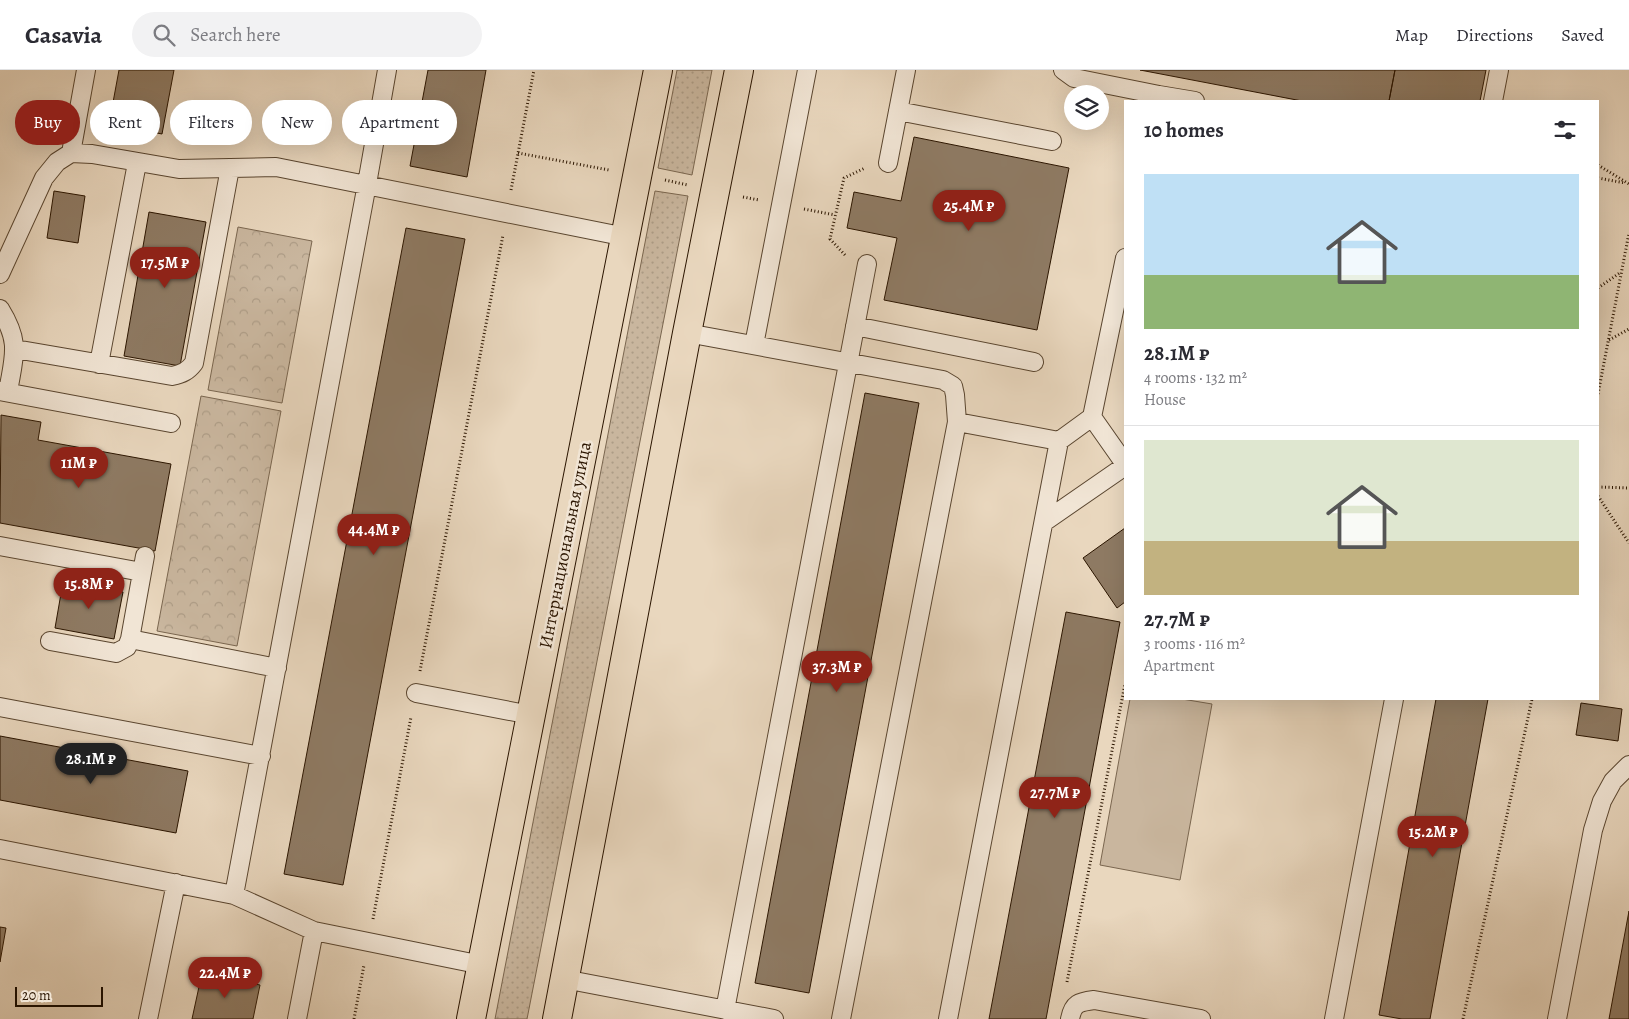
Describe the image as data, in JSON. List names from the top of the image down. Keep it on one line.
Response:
{"streets":{"main road":["Интернациональная улица"]},"scale_bar":"20 m","page":{"header":"Casavia","search":"Search here","nav":["Map","Directions","Saved"],"chip":["Buy","Rent","Filters","New","Apartment"],"heading":"10 homes","list":[{"name":"28.1M ₽","note":"4 rooms · 132 m² · House"},{"name":"27.7M ₽","note":"3 rooms · 116 m² · Apartment"}],"price":["25.4M ₽","17.5M ₽","11M ₽","44.4M ₽","15.8M ₽","37.3M ₽","28.1M ₽","27.7M ₽","15.2M ₽","22.4M ₽"],"scale":"20 m"}}
